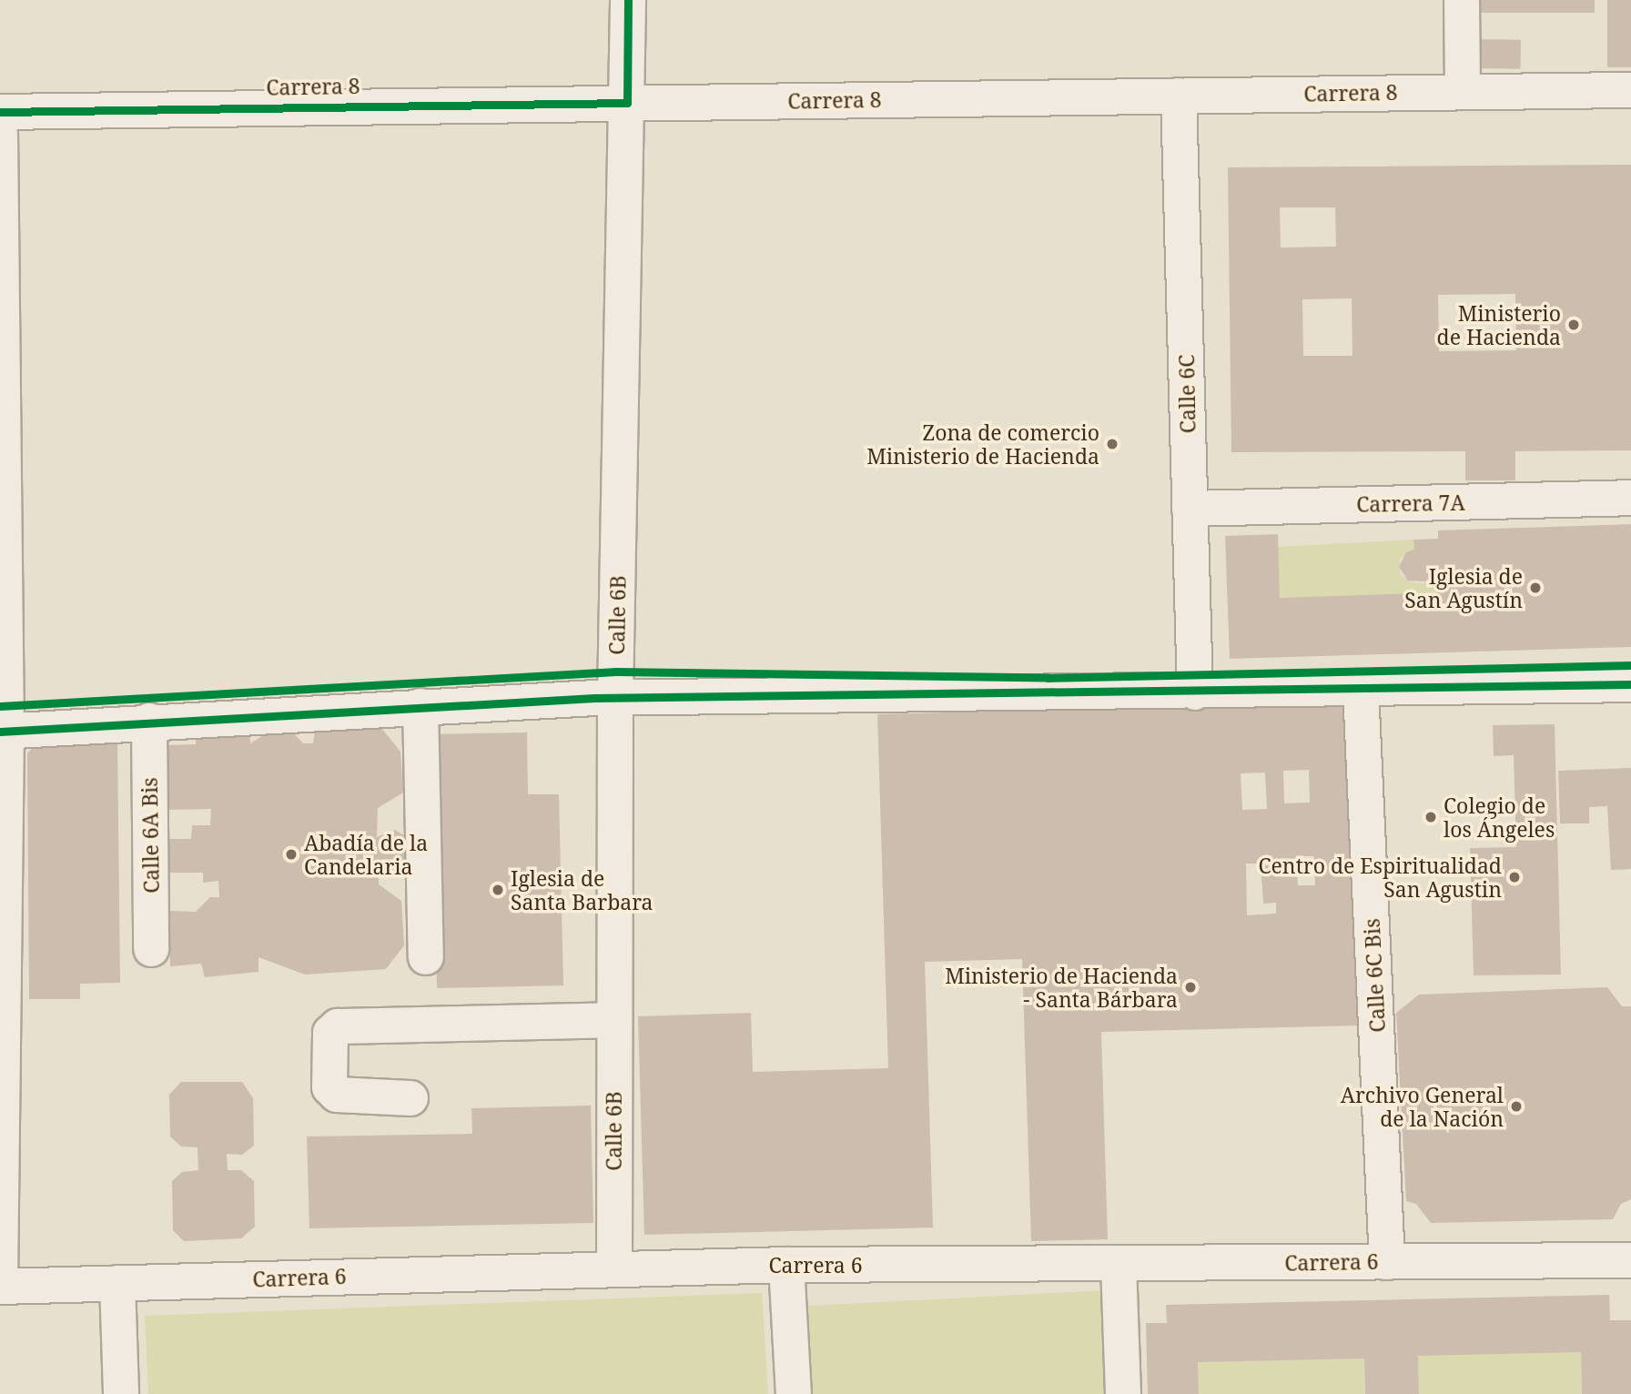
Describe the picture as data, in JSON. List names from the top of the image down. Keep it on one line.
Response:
{"streets":{"street":["Carrera 8","Calle 6C","Carrera 7A","Calle 6B","Calle 6A Bis","Calle 6C Bis","Carrera 6"]},"crossings":[["Carrera 8","Calle 6C"],["Carrera 8","Calle 6B"],["Calle 6C","Carrera 7A"],["Calle 6B","Carrera 6"],["Calle 6C Bis","Carrera 6"]],"places":["Ministerio de Hacienda","Zona de comercio Ministerio de Hacienda","Iglesia de San Agustín","Colegio de los Ángeles","Abadía de la Candelaria","Centro de Espiritualidad San Agustin","Iglesia de Santa Barbara","Ministerio de Hacienda - Santa Bárbara","Archivo General de la Nación"]}
